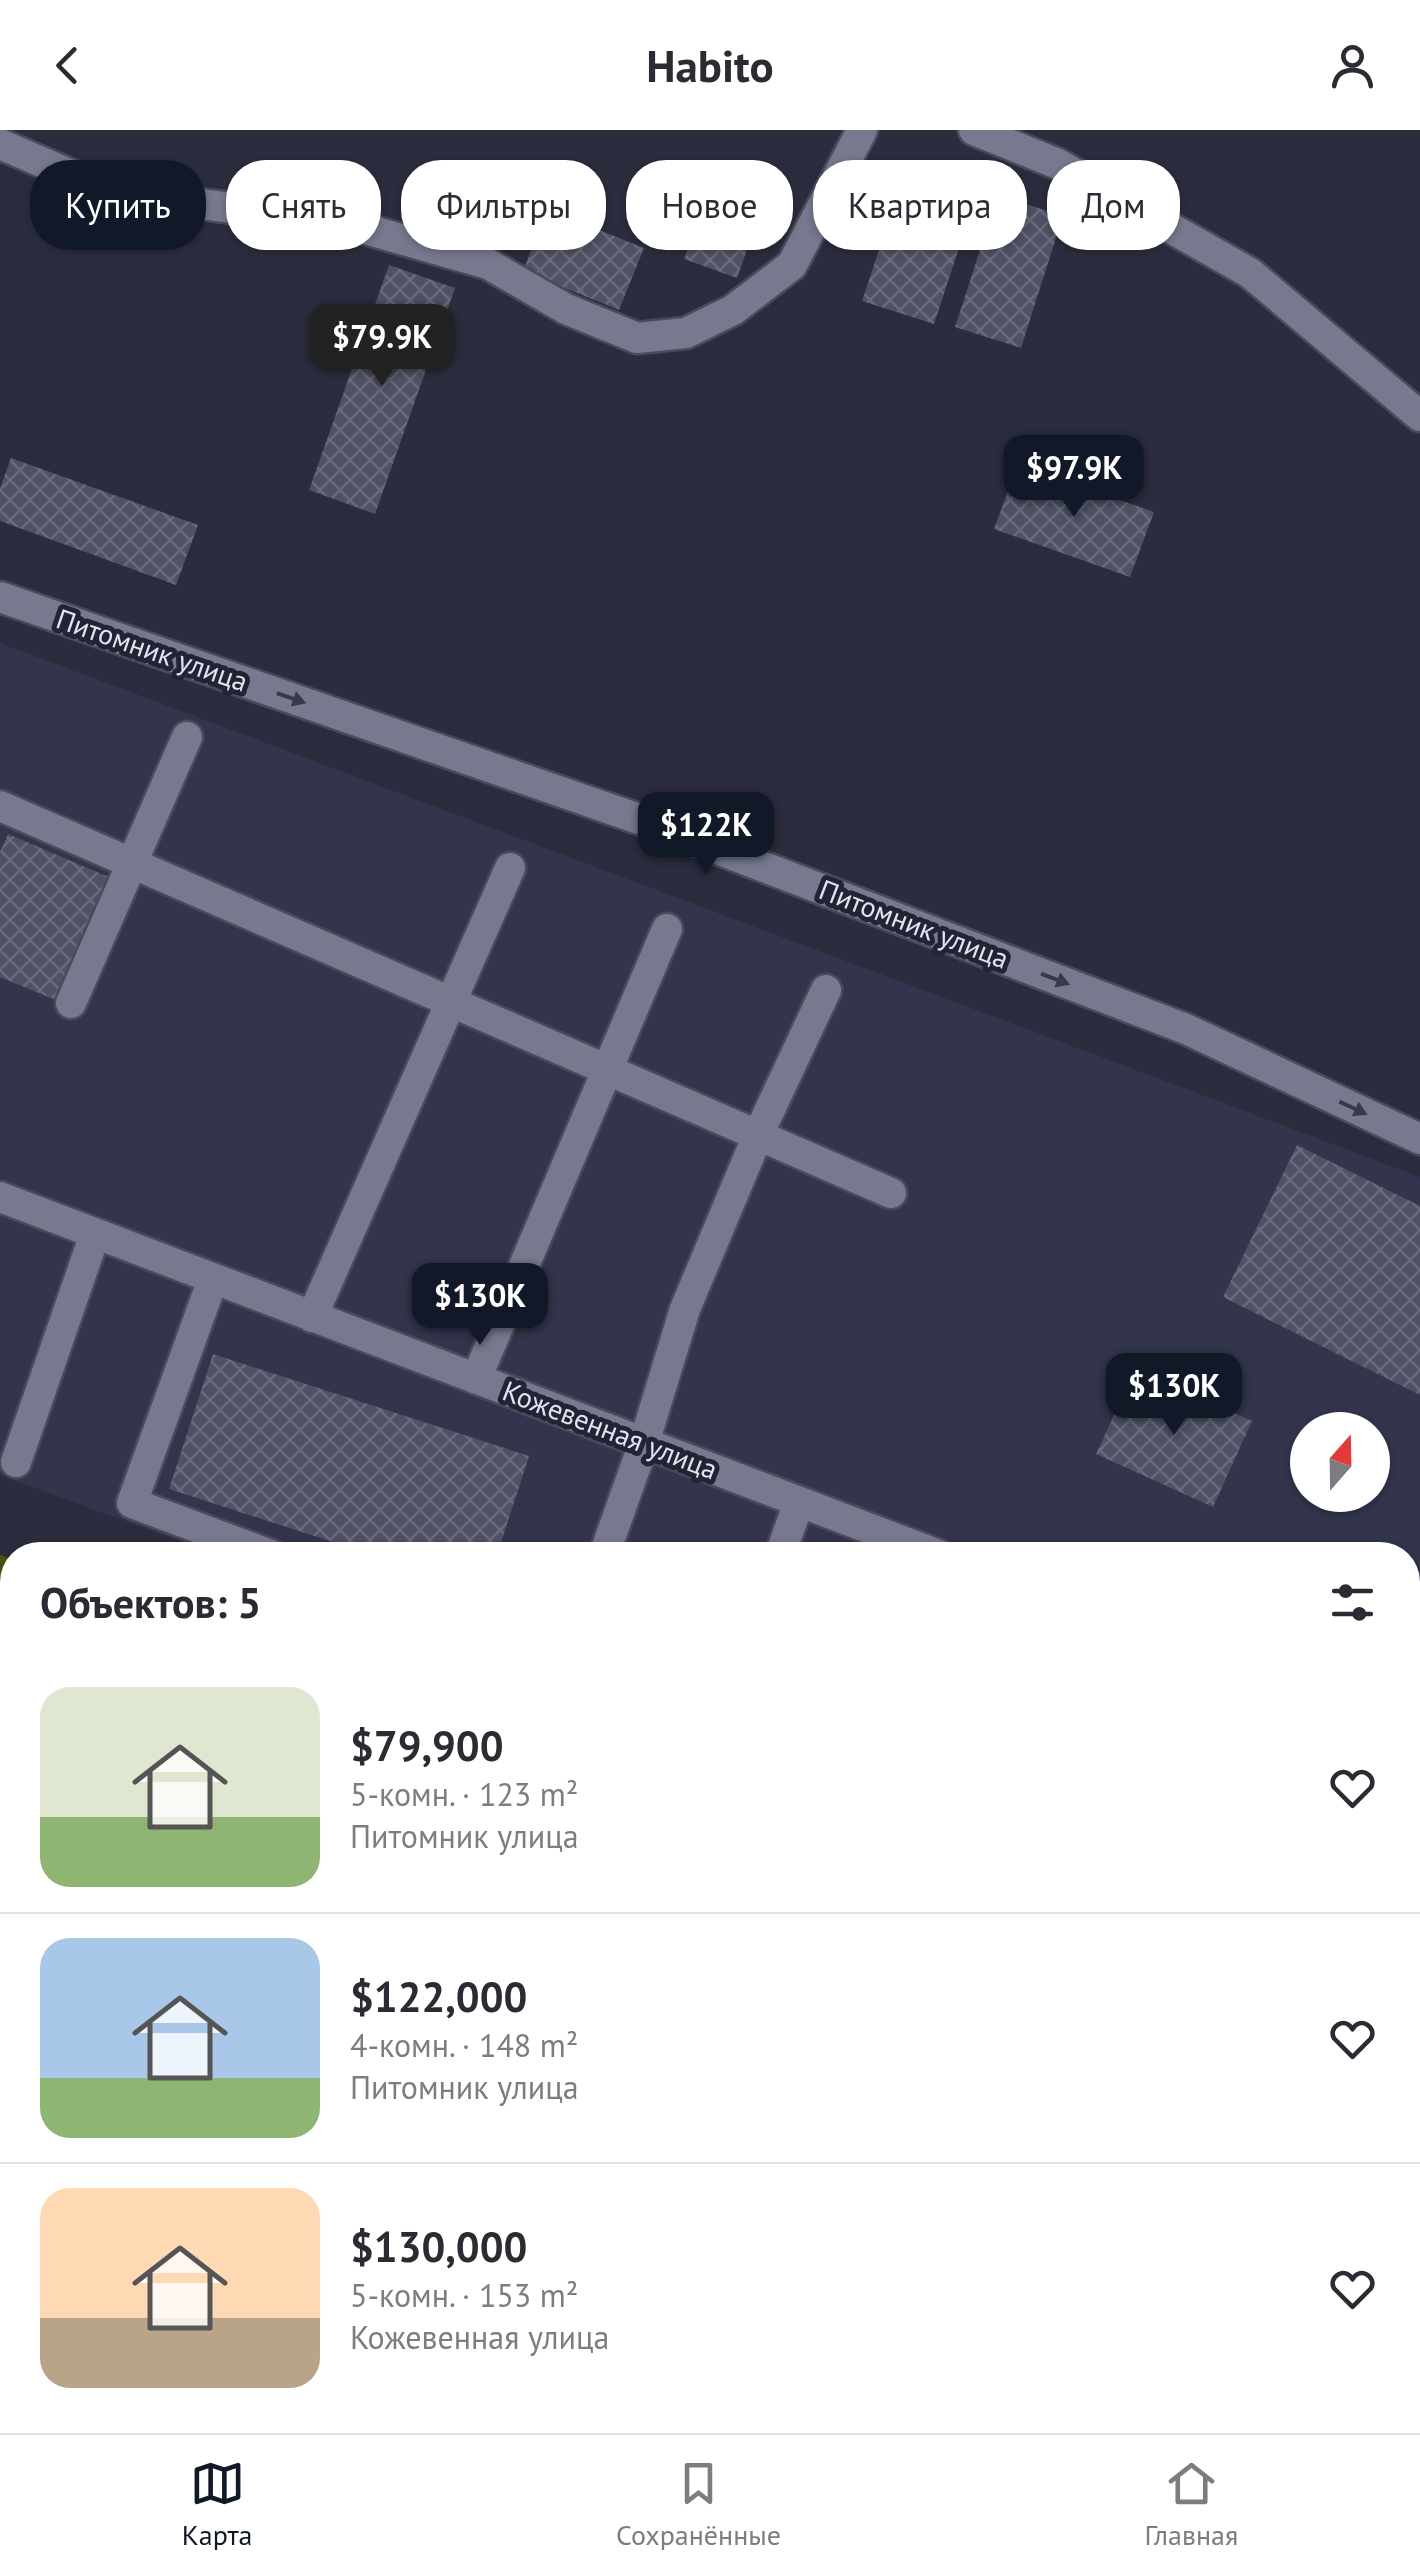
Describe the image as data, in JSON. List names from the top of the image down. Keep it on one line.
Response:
{"streets":{"street":["Питомник улица","Кожевенная улица"]},"north":"top","page":{"header":"Habito","chip":["Купить","Снять","Фильтры","Новое","Квартира","Дом"],"price":["$79.9K","$97.9K","$122K","$130K","$130K"],"heading":"Объектов: 5","list":[{"name":"$79,900","note":"5-комн. · 123 m² · Питомник улица"},{"name":"$122,000","note":"4-комн. · 148 m² · Питомник улица"},{"name":"$130,000","note":"5-комн. · 153 m² · Кожевенная улица"}],"tabs":["Карта","Сохранённые","Главная"]}}
